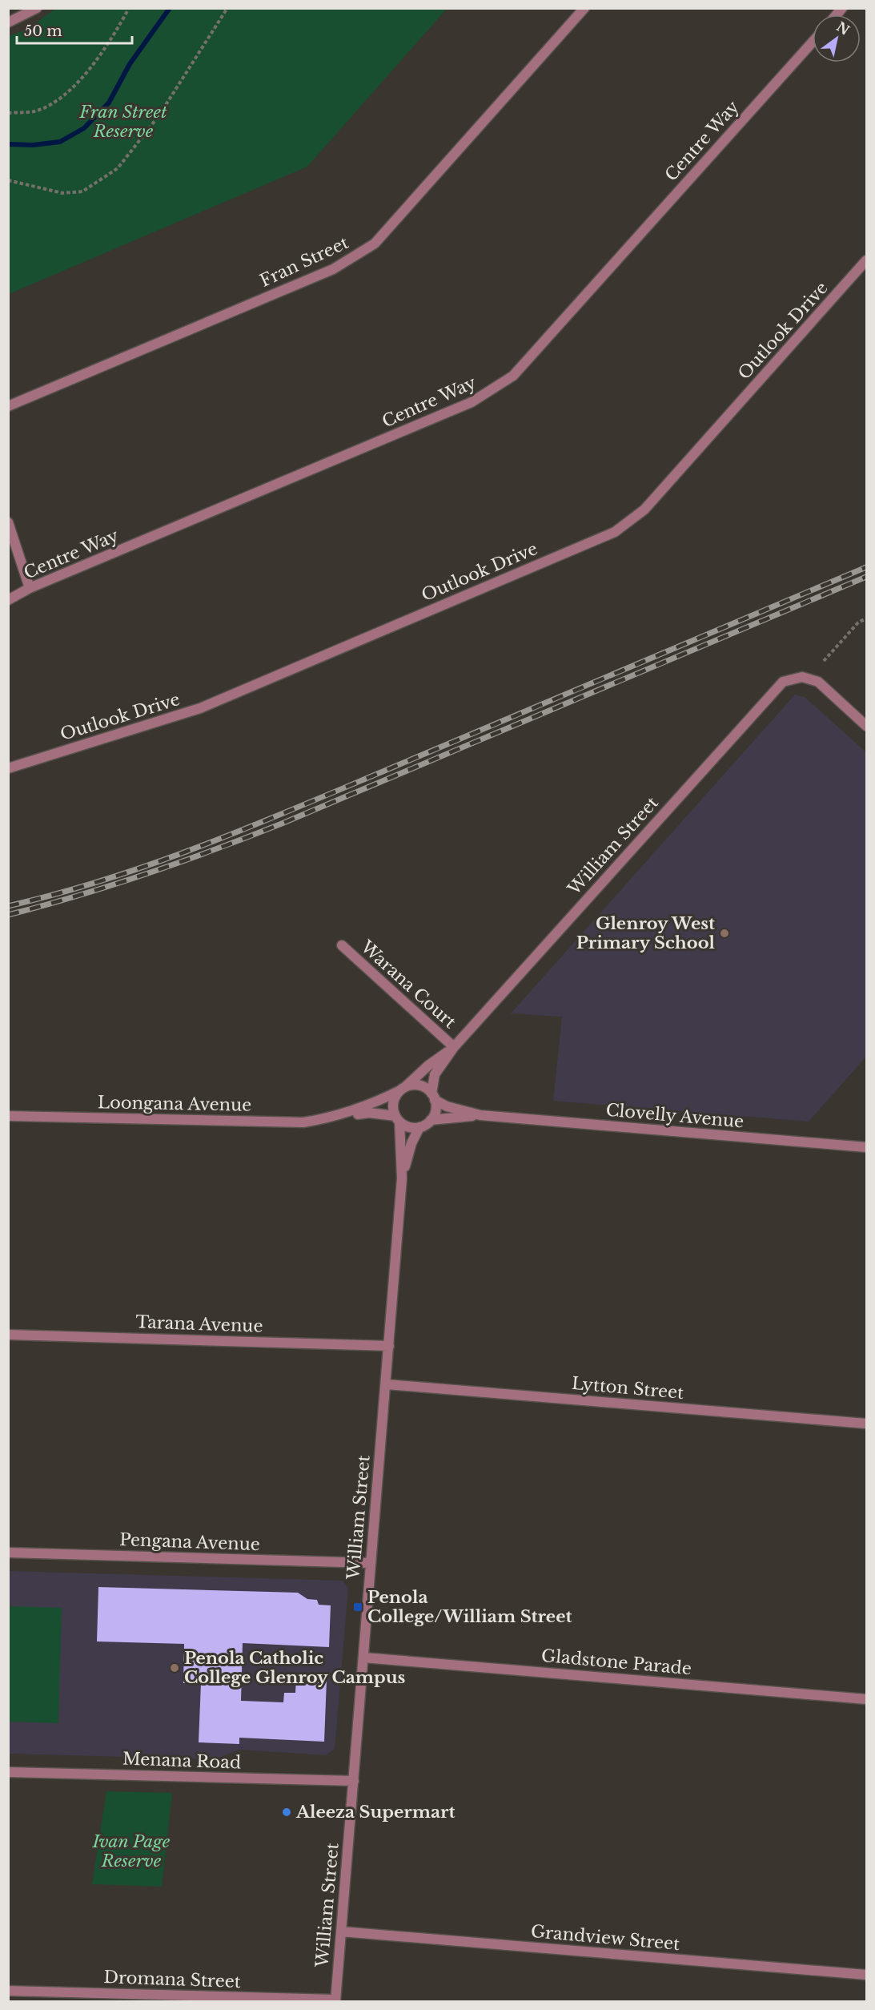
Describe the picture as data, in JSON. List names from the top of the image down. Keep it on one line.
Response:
{"streets":{"street":["Centre Way","Fran Street","Outlook Drive","William Street","Warana Court","Loongana Avenue","Clovelly Avenue","Tarana Avenue","Lytton Street","Pengana Avenue","Gladstone Parade","Menana Road","Grandview Street","Dromana Street"]},"crossings":[["William Street","Warana Court"],["William Street","Loongana Avenue"],["William Street","Clovelly Avenue"],["William Street","Tarana Avenue"],["William Street","Lytton Street"],["William Street","Pengana Avenue"],["William Street","Gladstone Parade"],["William Street","Menana Road"],["William Street","Grandview Street"],["William Street","Dromana Street"],["Loongana Avenue","Clovelly Avenue"]],"parks":["Fran Street Reserve","Ivan Page Reserve"],"places":{"other":["Glenroy West Primary School","Penola Catholic College Glenroy Campus","Aleeza Supermart"],"transit":["Penola College/William Street"]},"scale_bar":"50 m","north":"top right"}
